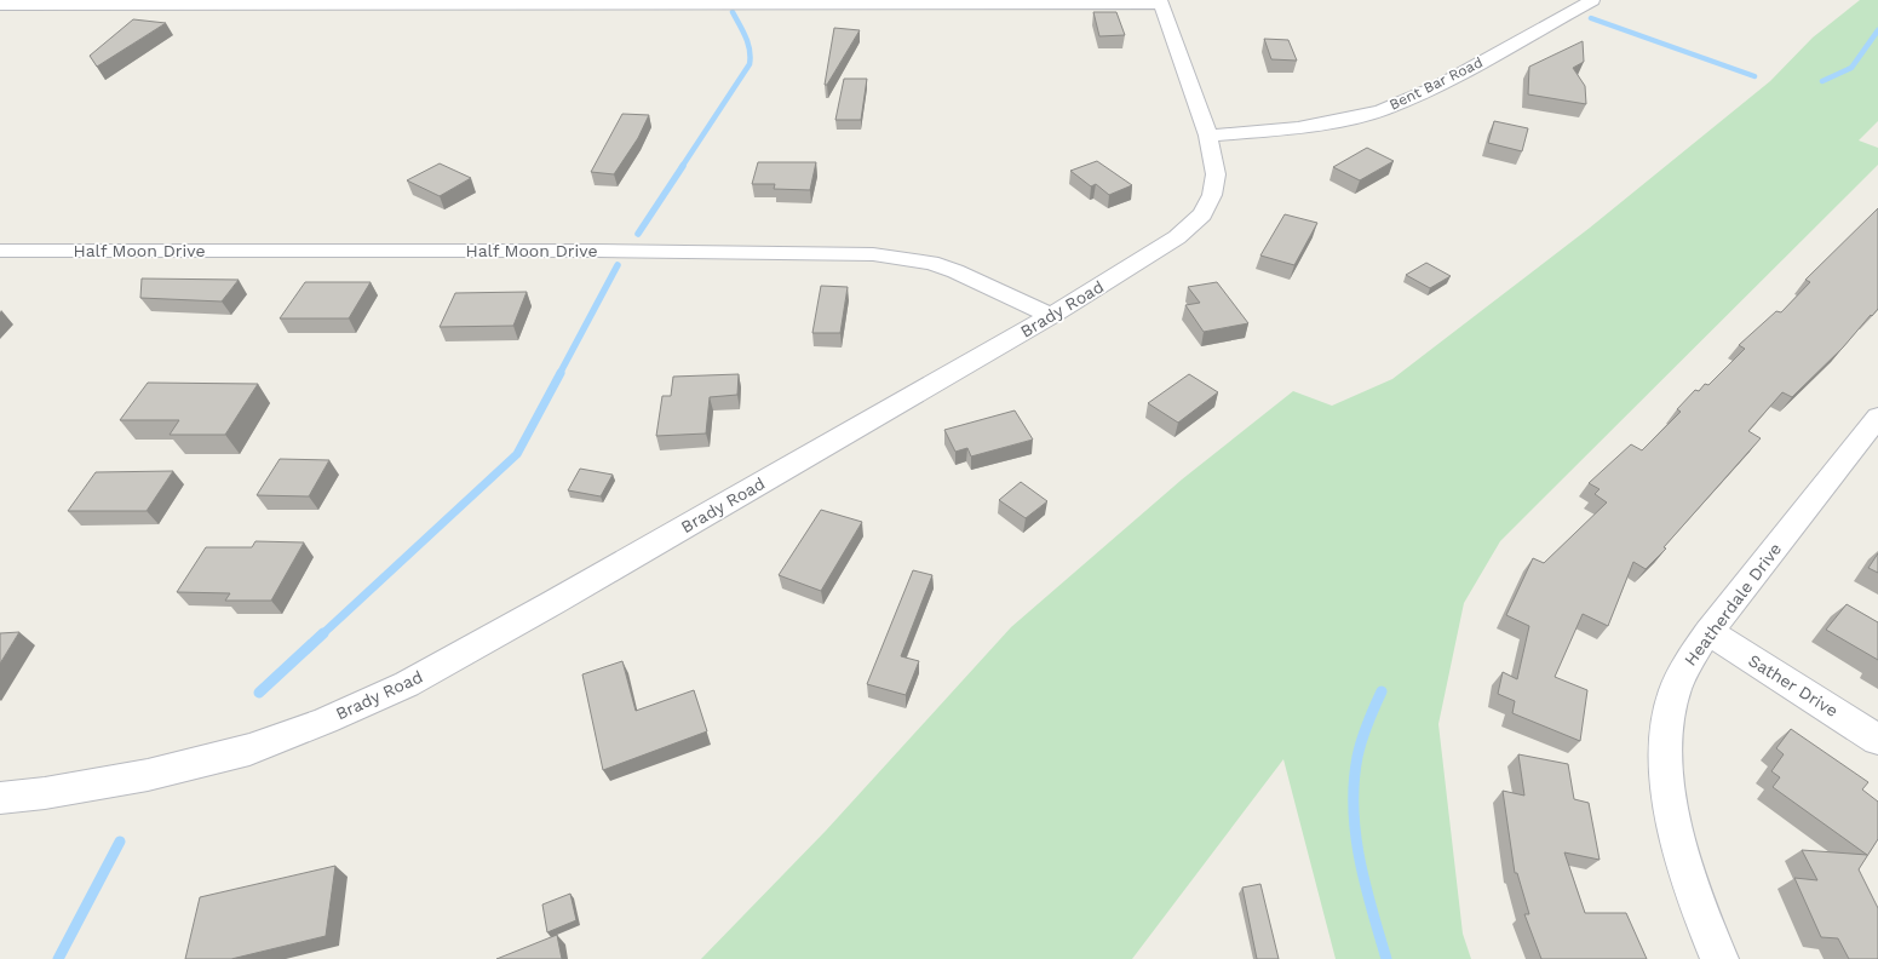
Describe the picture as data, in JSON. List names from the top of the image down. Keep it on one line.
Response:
{"streets":{"street":["Bent Bar Road","Half Moon Drive","Brady Road","Heatherdale Drive","Sather Drive"]},"crossings":[["Bent Bar Road","Brady Road"],["Half Moon Drive","Brady Road"],["Heatherdale Drive","Sather Drive"]]}
